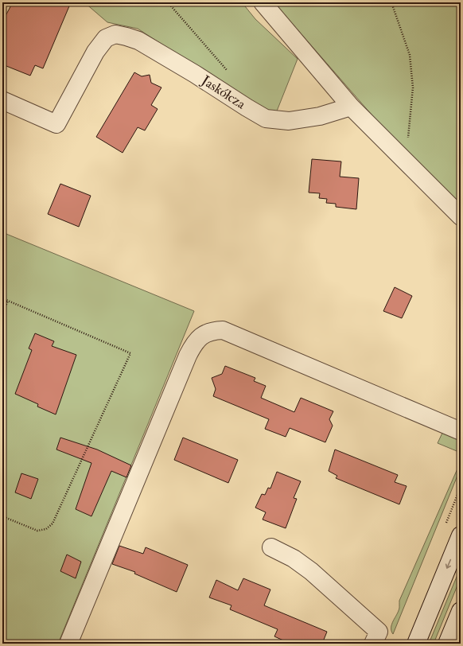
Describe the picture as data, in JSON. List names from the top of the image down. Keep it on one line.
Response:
{"streets":{"street":["Jaskółcza"]}}
